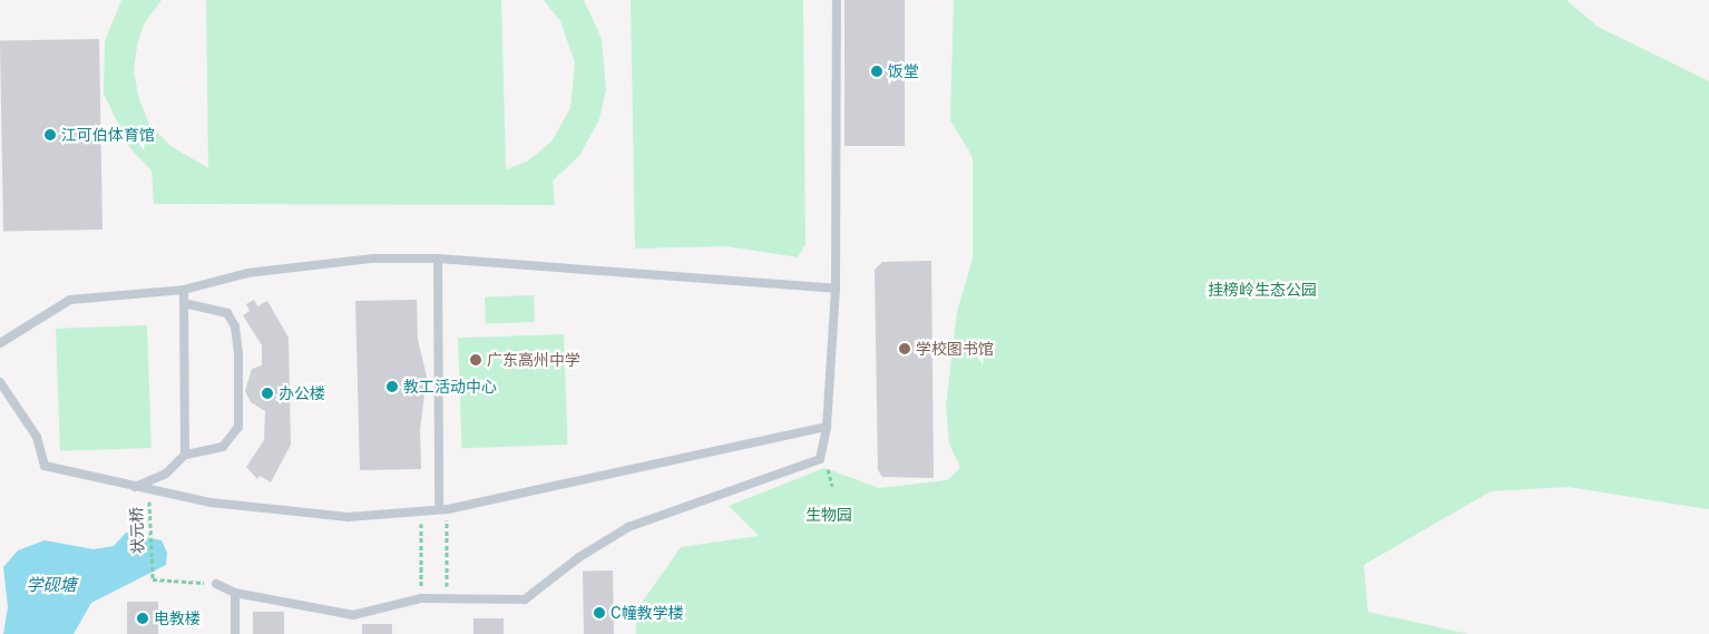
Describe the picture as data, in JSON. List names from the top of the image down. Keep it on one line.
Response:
{"streets":{"path":["状元桥"]},"water":["学砚塘"],"parks":["挂榜岭生态公园","生物园"],"places":["饭堂","江可伯体育馆","学校图书馆","广东高州中学","教工活动中心","办公楼","C幢教学楼","电教楼"]}
